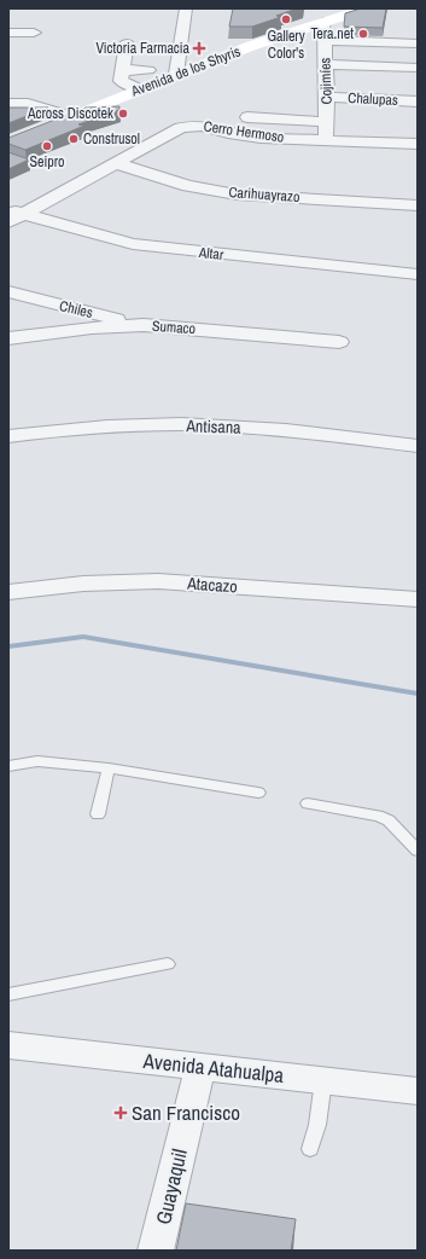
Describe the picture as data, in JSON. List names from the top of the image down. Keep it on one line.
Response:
{"streets":{"main road":["Avenida de los Shyris"],"street":["Cojimíes","Chalupas","Cerro Hermoso","Carihuayrazo","Altar","Chiles","Sumaco","Antisana","Atacazo","Avenida Atahualpa","Guayaquil"]},"crossings":[["Avenida de los Shyris","Cojimíes"],["Cojimíes","Chalupas"],["Cojimíes","Cerro Hermoso"],["Cerro Hermoso","Carihuayrazo"],["Cerro Hermoso","Altar"],["Chiles","Sumaco"],["Avenida Atahualpa","Guayaquil"]],"places":{"other":["Gallery Color's","Tera.net","Across Discotek","Construsol","Seipro"],"health":["Victoria Farmacia","San Francisco"]}}
